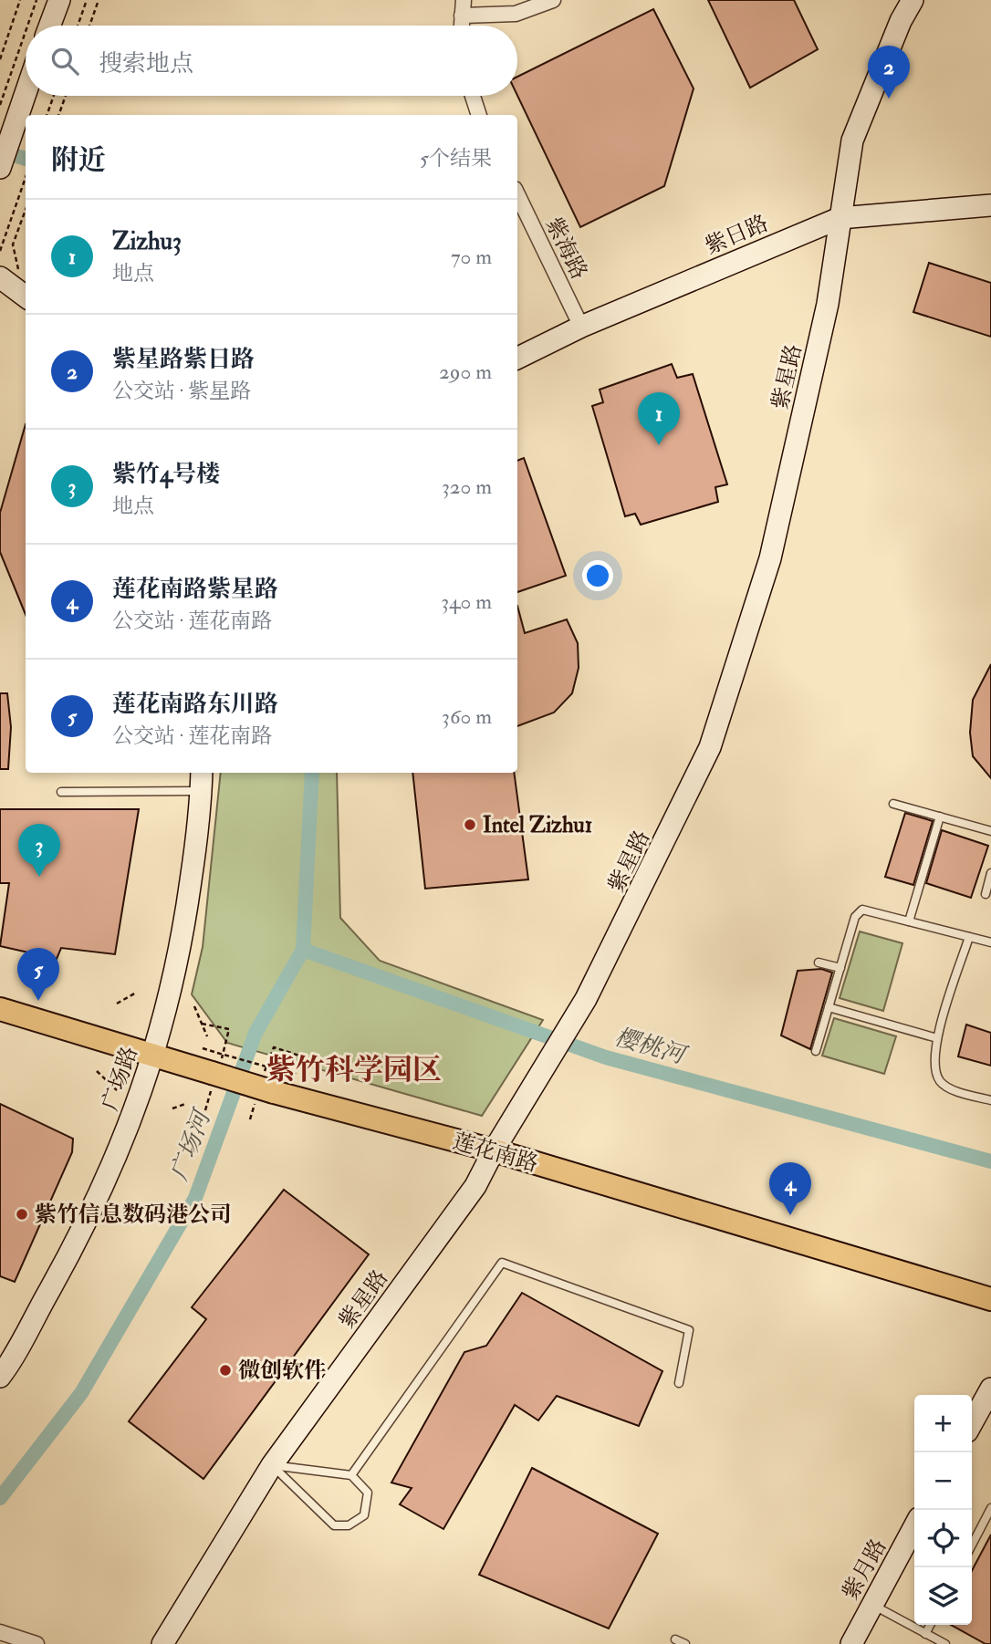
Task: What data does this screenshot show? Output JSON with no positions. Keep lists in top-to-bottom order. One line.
{"streets":{"main road":["莲花南路"],"street":["紫日路","紫海路","紫星路","广场路","紫月路"]},"crossings":[["紫日路","紫海路"],["紫日路","紫星路"],["紫星路","莲花南路"],["广场路","莲花南路"]],"districts":["紫竹科学园区"],"water":["樱桃河","广场河"],"places":["Intel Zizhu1","紫竹信息数码港公司","微创软件"],"page":{"search":"搜索地点","pins":["2","1","3","5","4"],"heading":["附近","5个结果"],"list":[{"mark":"1","name":"Zizhu3","note":"地点","value":"70 m"},{"mark":"2","name":"紫星路紫日路","note":"公交站 · 紫星路","value":"290 m"},{"mark":"3","name":"紫竹4号楼","note":"地点","value":"320 m"},{"mark":"4","name":"莲花南路紫星路","note":"公交站 · 莲花南路","value":"340 m"},{"mark":"5","name":"莲花南路东川路","note":"公交站 · 莲花南路","value":"360 m"}],"map_buttons":["+","−"]}}
